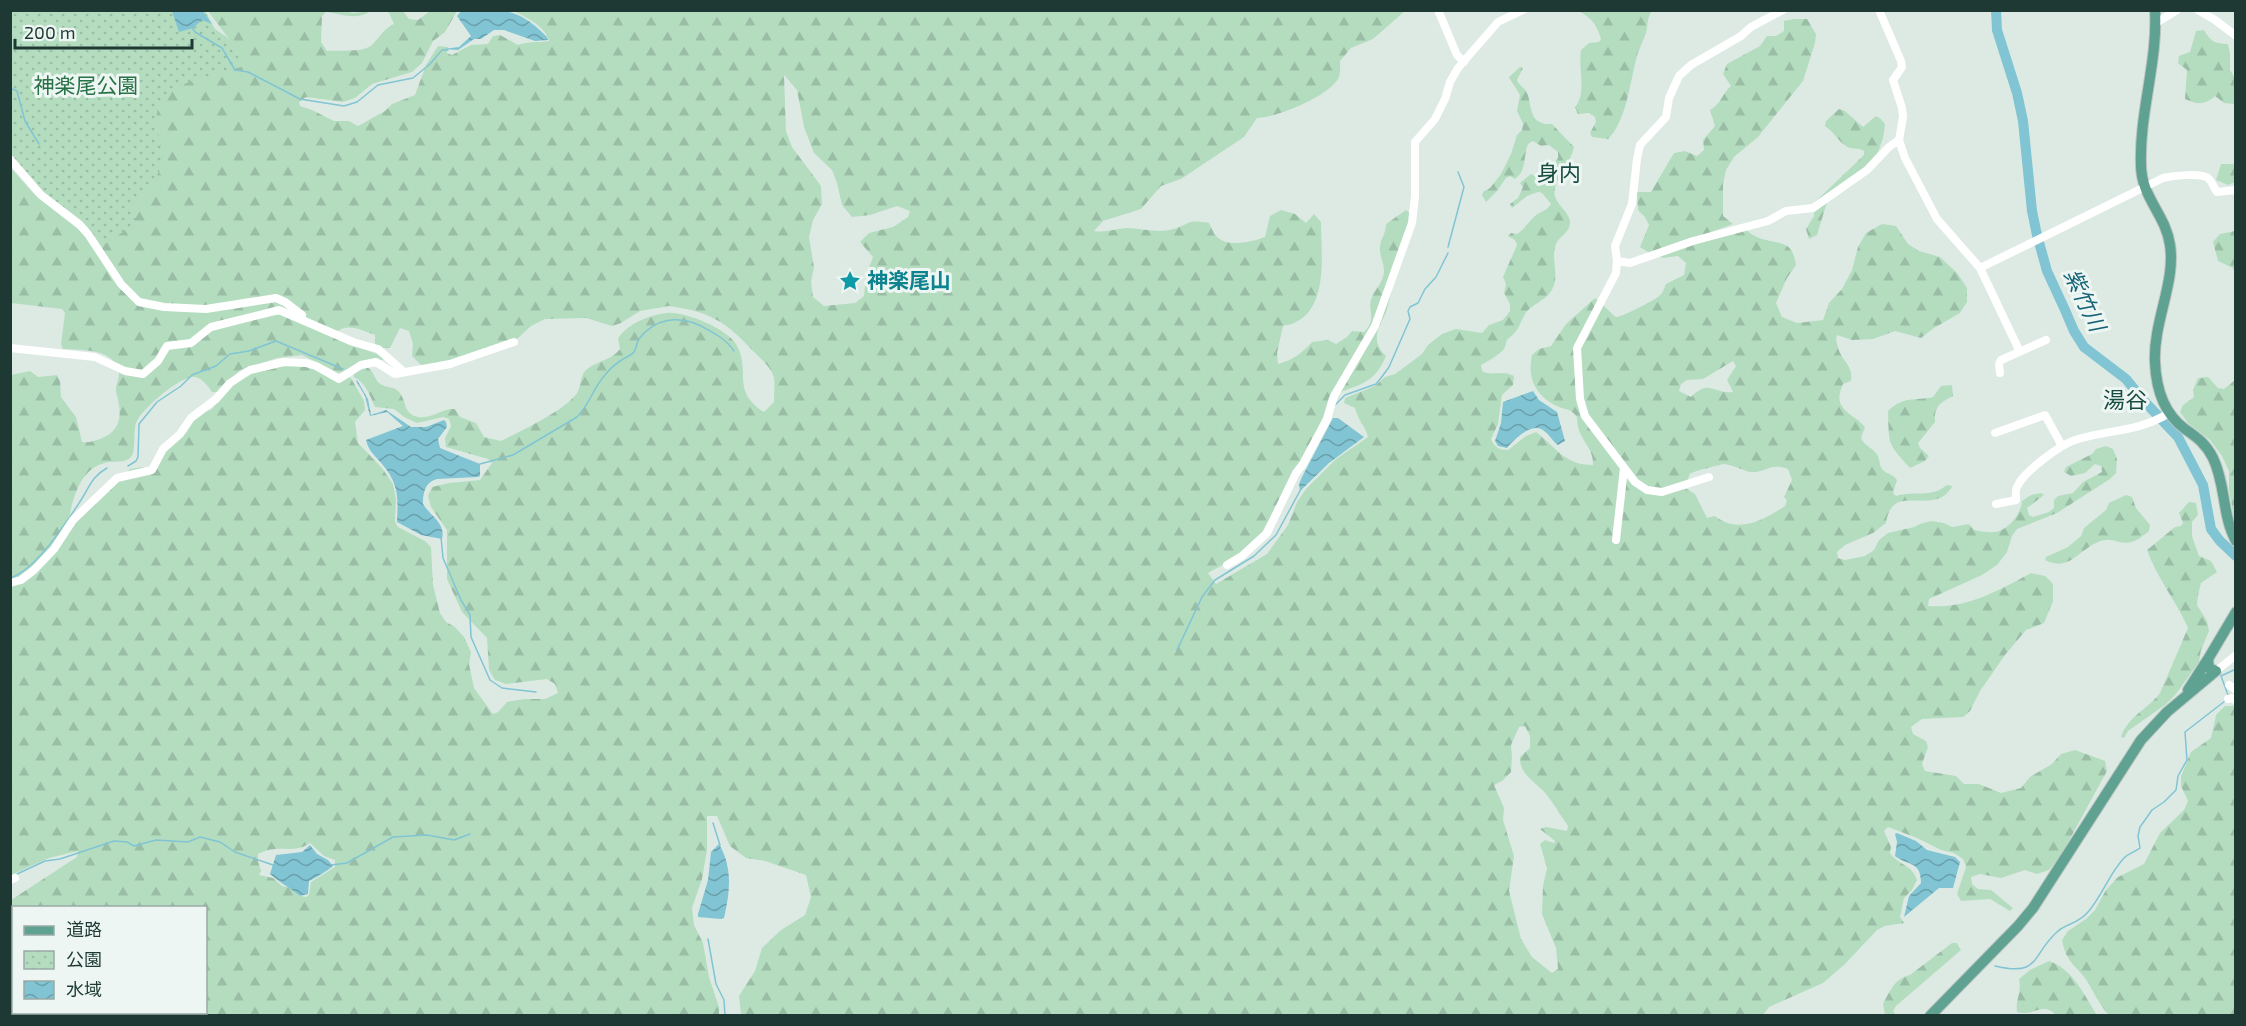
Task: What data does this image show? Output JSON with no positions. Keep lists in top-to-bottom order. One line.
{"districts":["身内","湯谷"],"water":["紫竹川"],"parks":["神楽尾公園"],"places":{"place":["神楽尾山"]},"legend":["道路","公園","水域"],"scale_bar":"200 m"}
